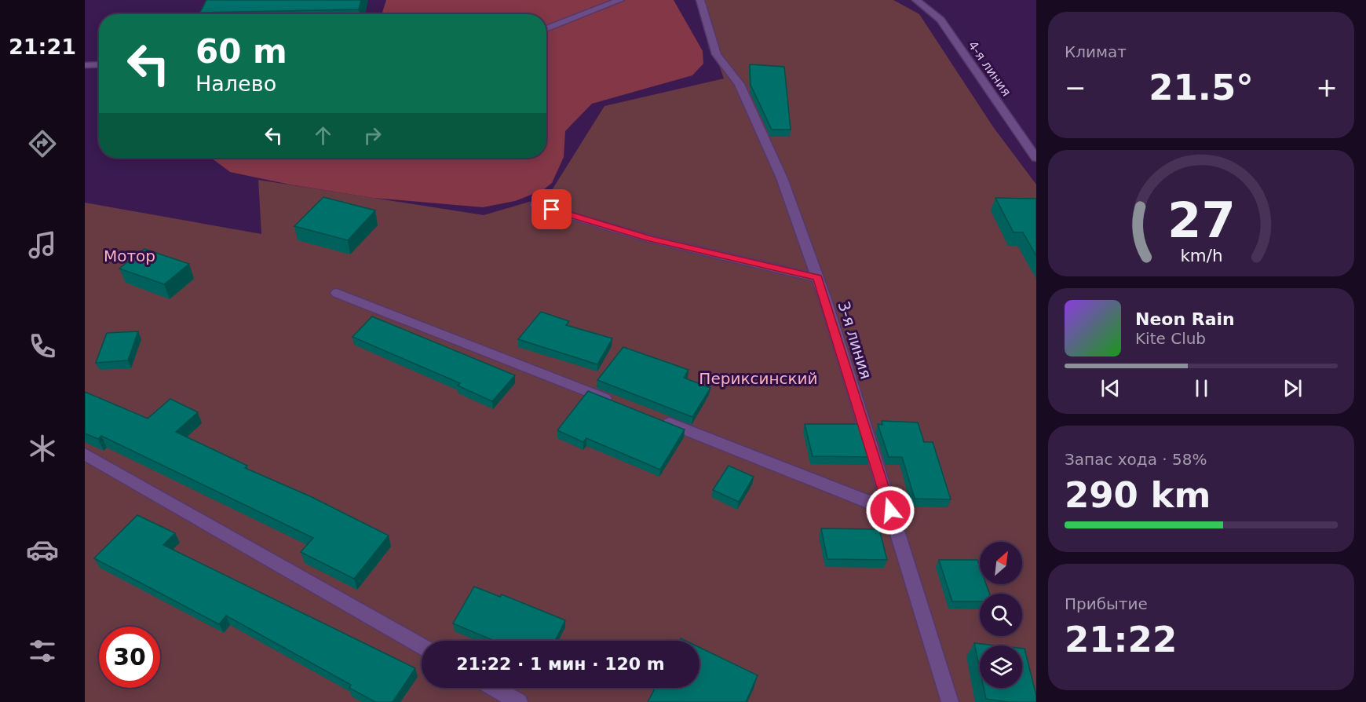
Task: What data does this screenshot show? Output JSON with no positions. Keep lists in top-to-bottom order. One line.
{"streets":{"street":["4-я линия","3-я линия"]},"parks":["Мотор","Периксинский"],"north":"top right","page":{"tabs":"21:21","tile":["Климат",["Запас хода · 58%","290 km"],["Прибытие","21:22"]],"turn":["60 m","Налево"],"heat":["−","21.5°","+"],"song":["Neon Rain","Kite Club"],"limit":"30","trip":"21:22 · 1 мин · 120 m","gauge":["27","km/h"]}}
